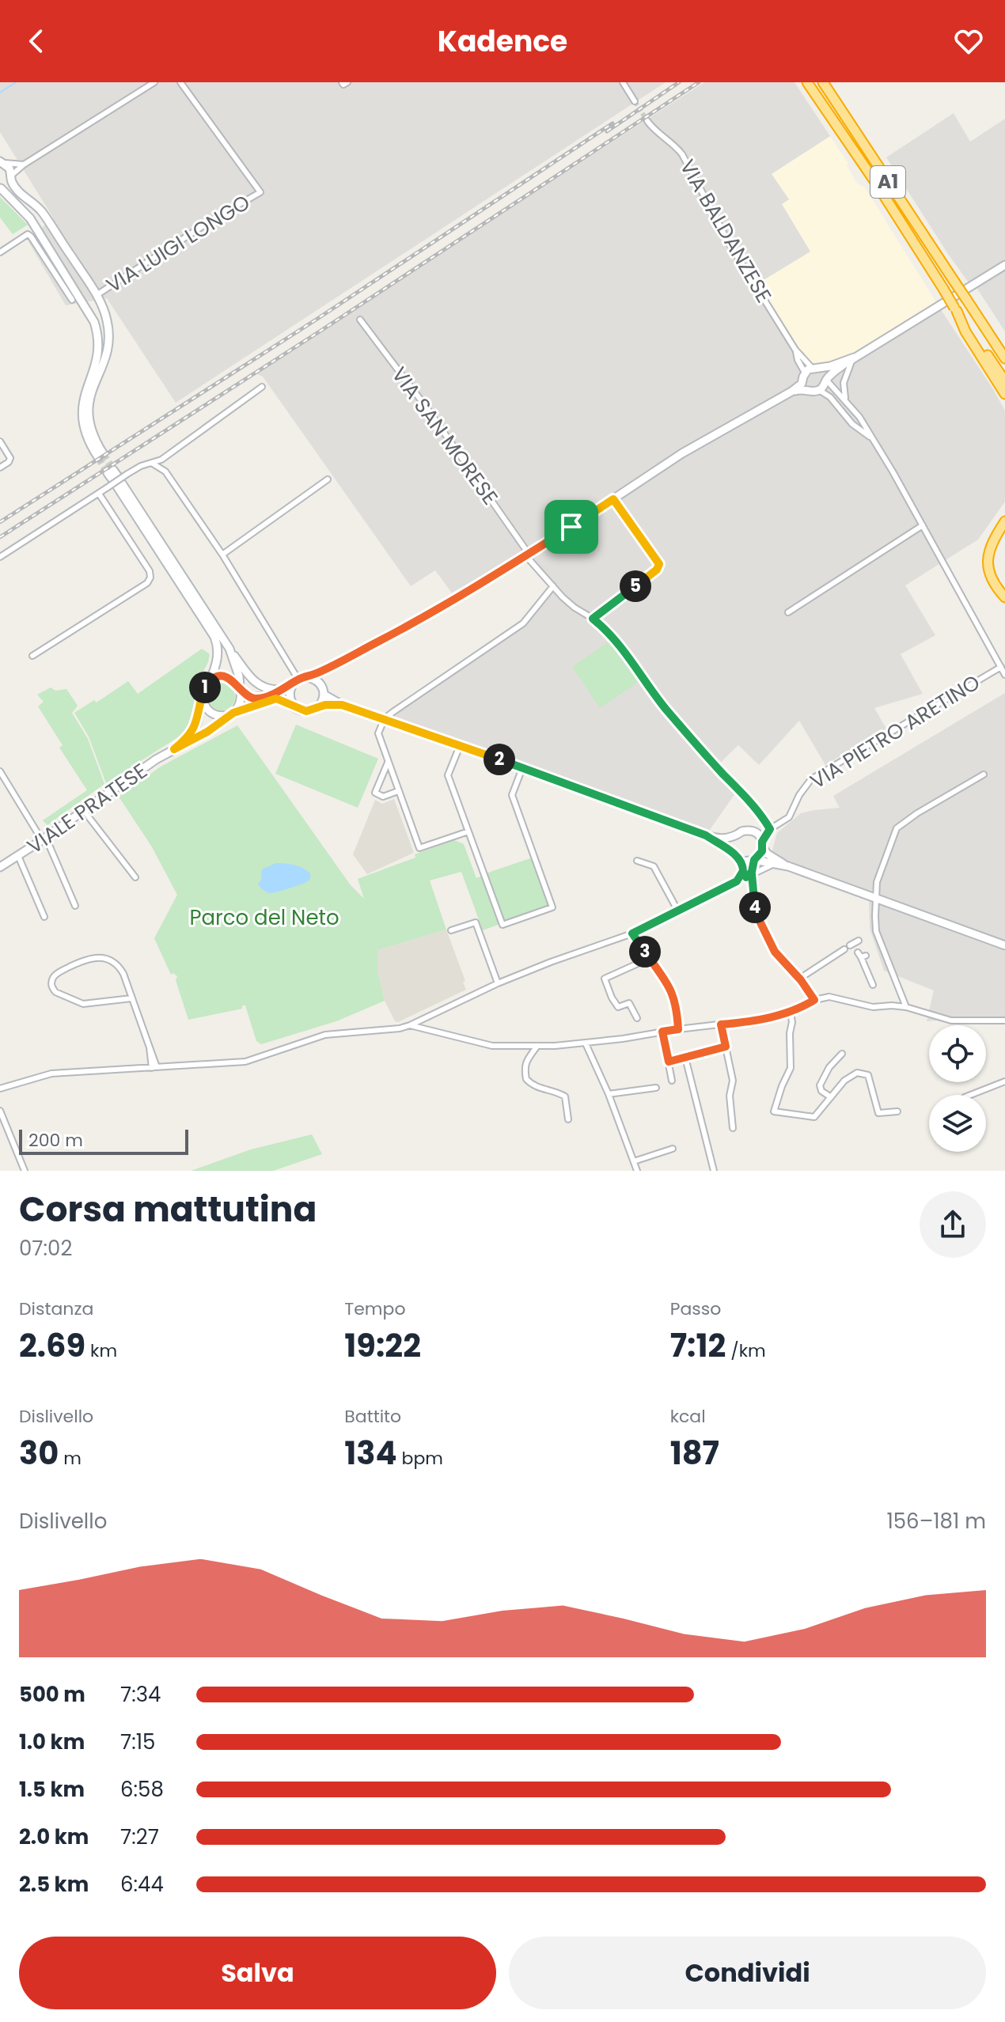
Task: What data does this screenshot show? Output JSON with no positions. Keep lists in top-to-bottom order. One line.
{"streets":{"highway":["A1"],"main road":["VIALE PRATESE"],"street":["VIA BALDANZESE","VIA LUIGI LONGO","VIA SAN MORESE","VIA PIETRO ARETINO"]},"crossings":[["VIA SAN MORESE","VIA PIETRO ARETINO"]],"parks":["Parco del Neto"],"scale_bar":"200 m","page":{"header":"Kadence","pins":["5","1","2","4","3"],"scale":"200 m","heading":["Corsa mattutina","07:02"],"stats":[["Distanza","2.69 km"],["Tempo","19:22"],["Passo","7:12 /km"],["Dislivello","30 m"],["Battito","134 bpm"],["kcal","187"]],"chart":["Dislivello","156–181 m"],"list":[{"name":"500 m","note":"7:34"},{"name":"1.0 km","note":"7:15"},{"name":"1.5 km","note":"6:58"},{"name":"2.0 km","note":"7:27"},{"name":"2.5 km","note":"6:44"}],"buttons":["Salva","Condividi"]}}
